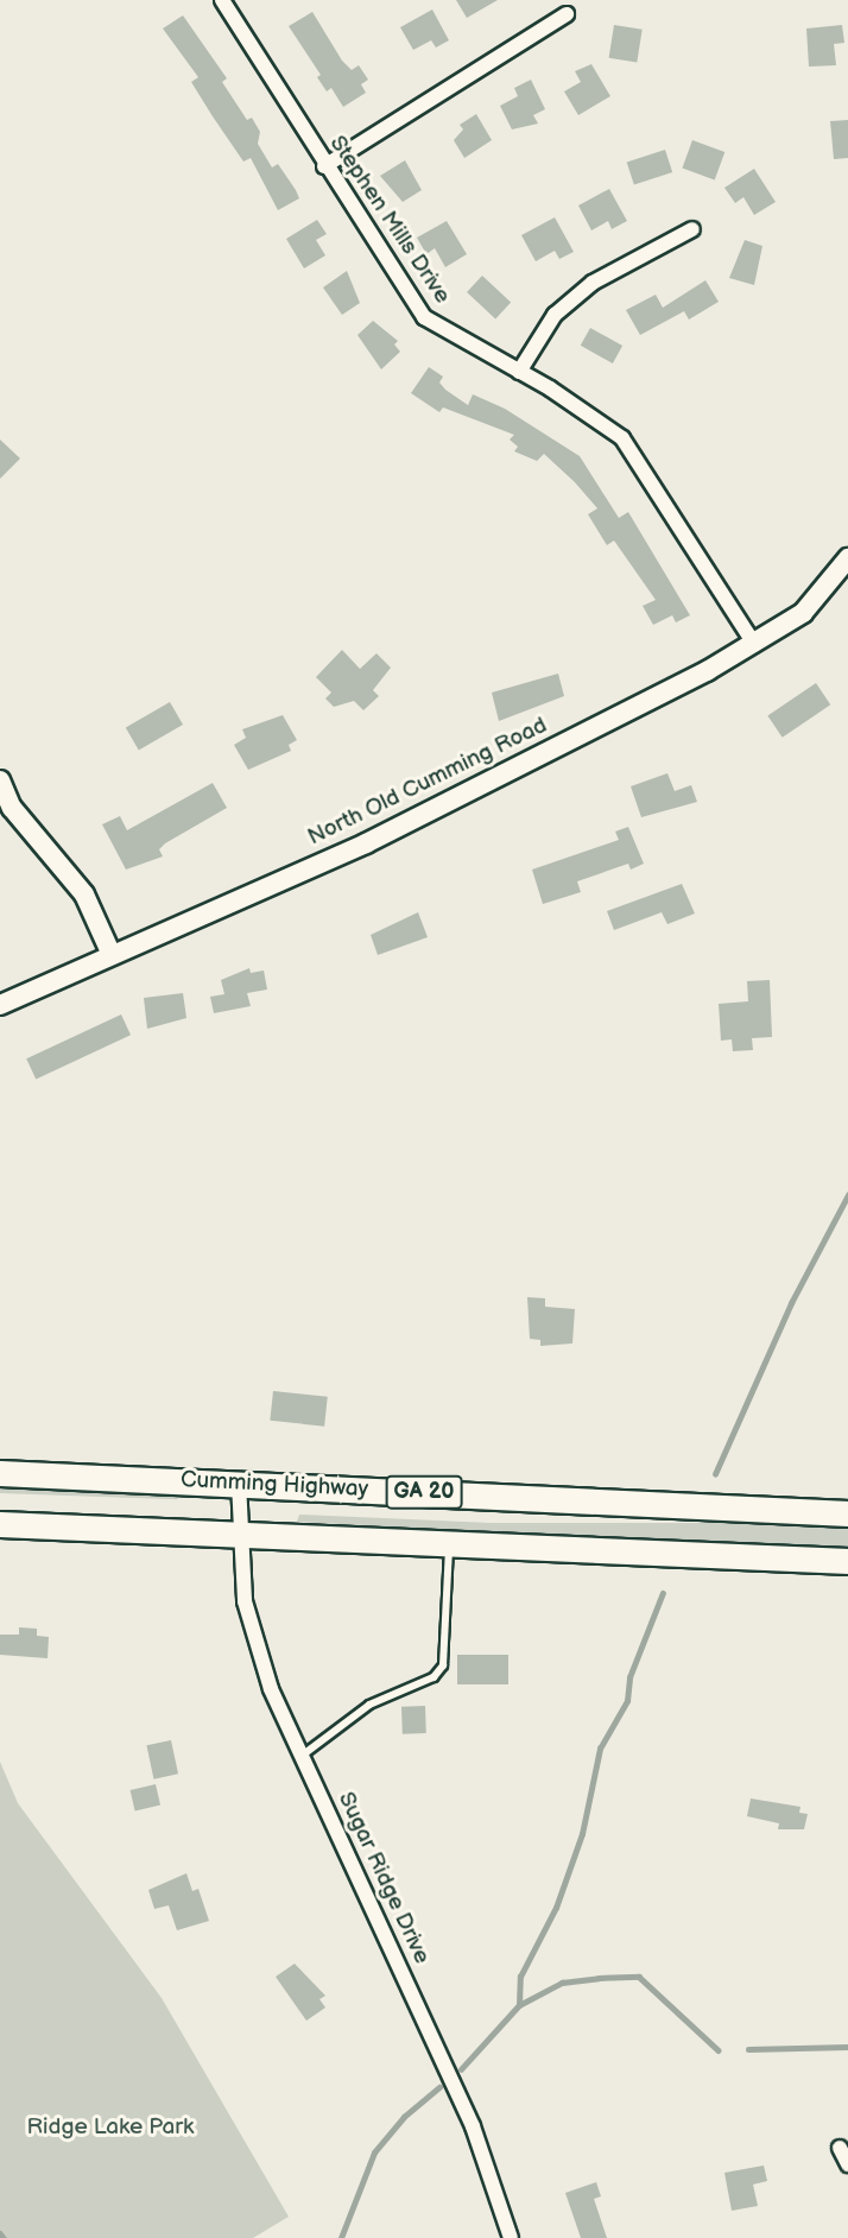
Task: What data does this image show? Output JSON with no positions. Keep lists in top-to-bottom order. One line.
{"streets":{"highway":["Cumming Highway","GA 20"],"street":["Stephen Mills Drive","North Old Cumming Road","Sugar Ridge Drive"]},"crossings":[["Stephen Mills Drive","North Old Cumming Road"],["Cumming Highway","Sugar Ridge Drive"],["GA 20","Sugar Ridge Drive"]],"parks":["Ridge Lake Park"]}
